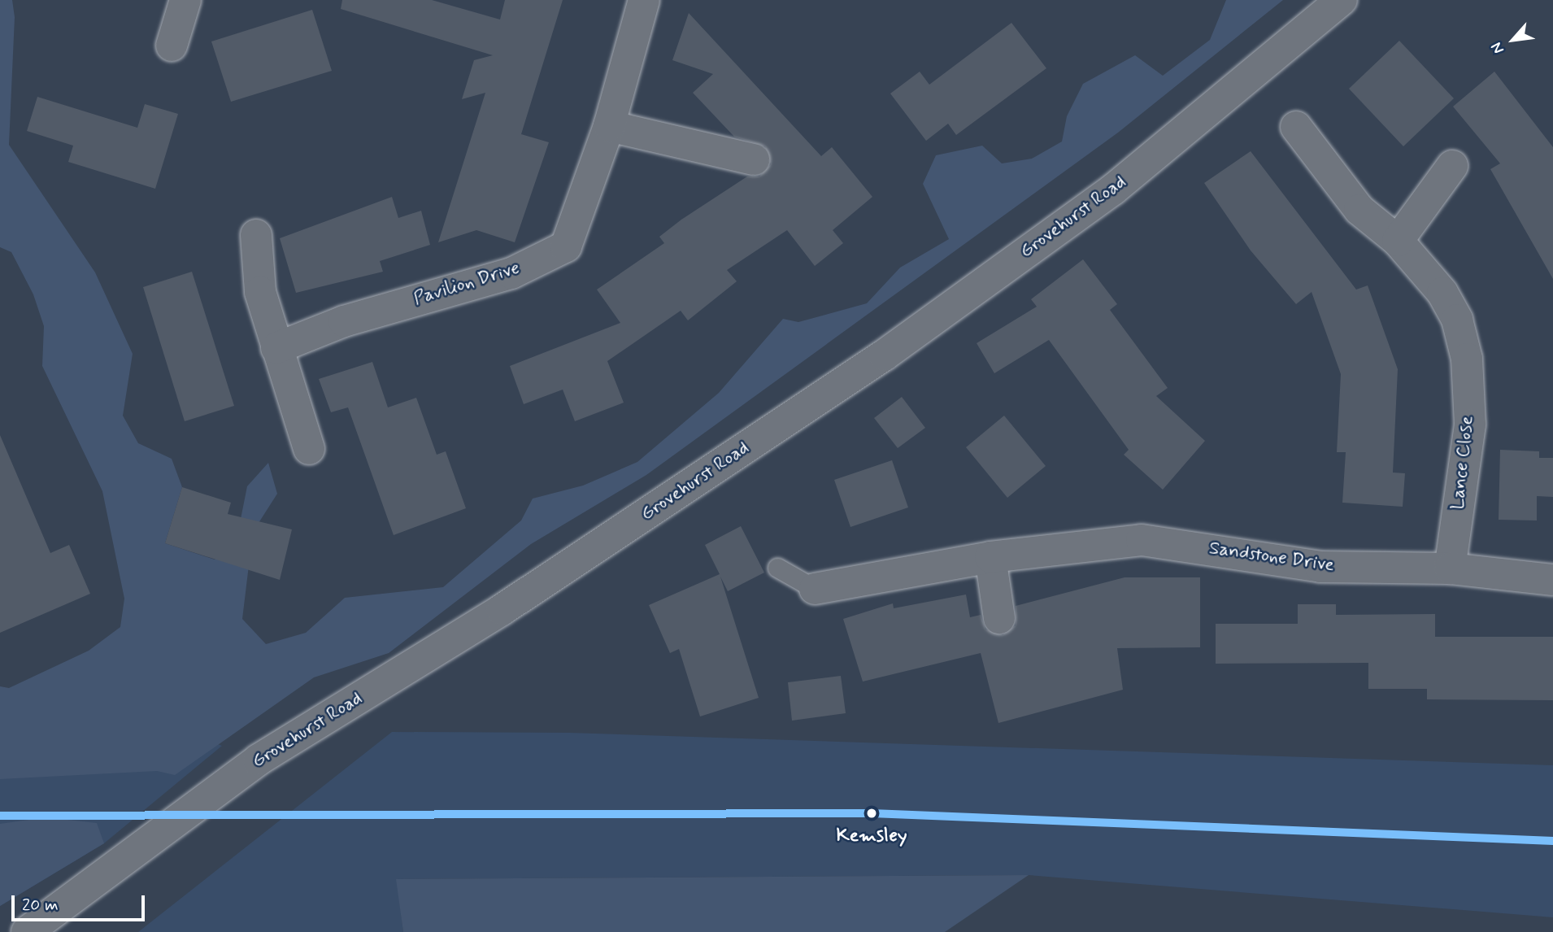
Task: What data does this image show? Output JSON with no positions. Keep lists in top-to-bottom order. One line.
{"streets":{"street":["Grovehurst Road","Pavilion Drive","Lance Close","Sandstone Drive"]},"crossings":[["Lance Close","Sandstone Drive"]],"places":["Kemsley"],"scale_bar":"20 m","north":"bottom left"}
